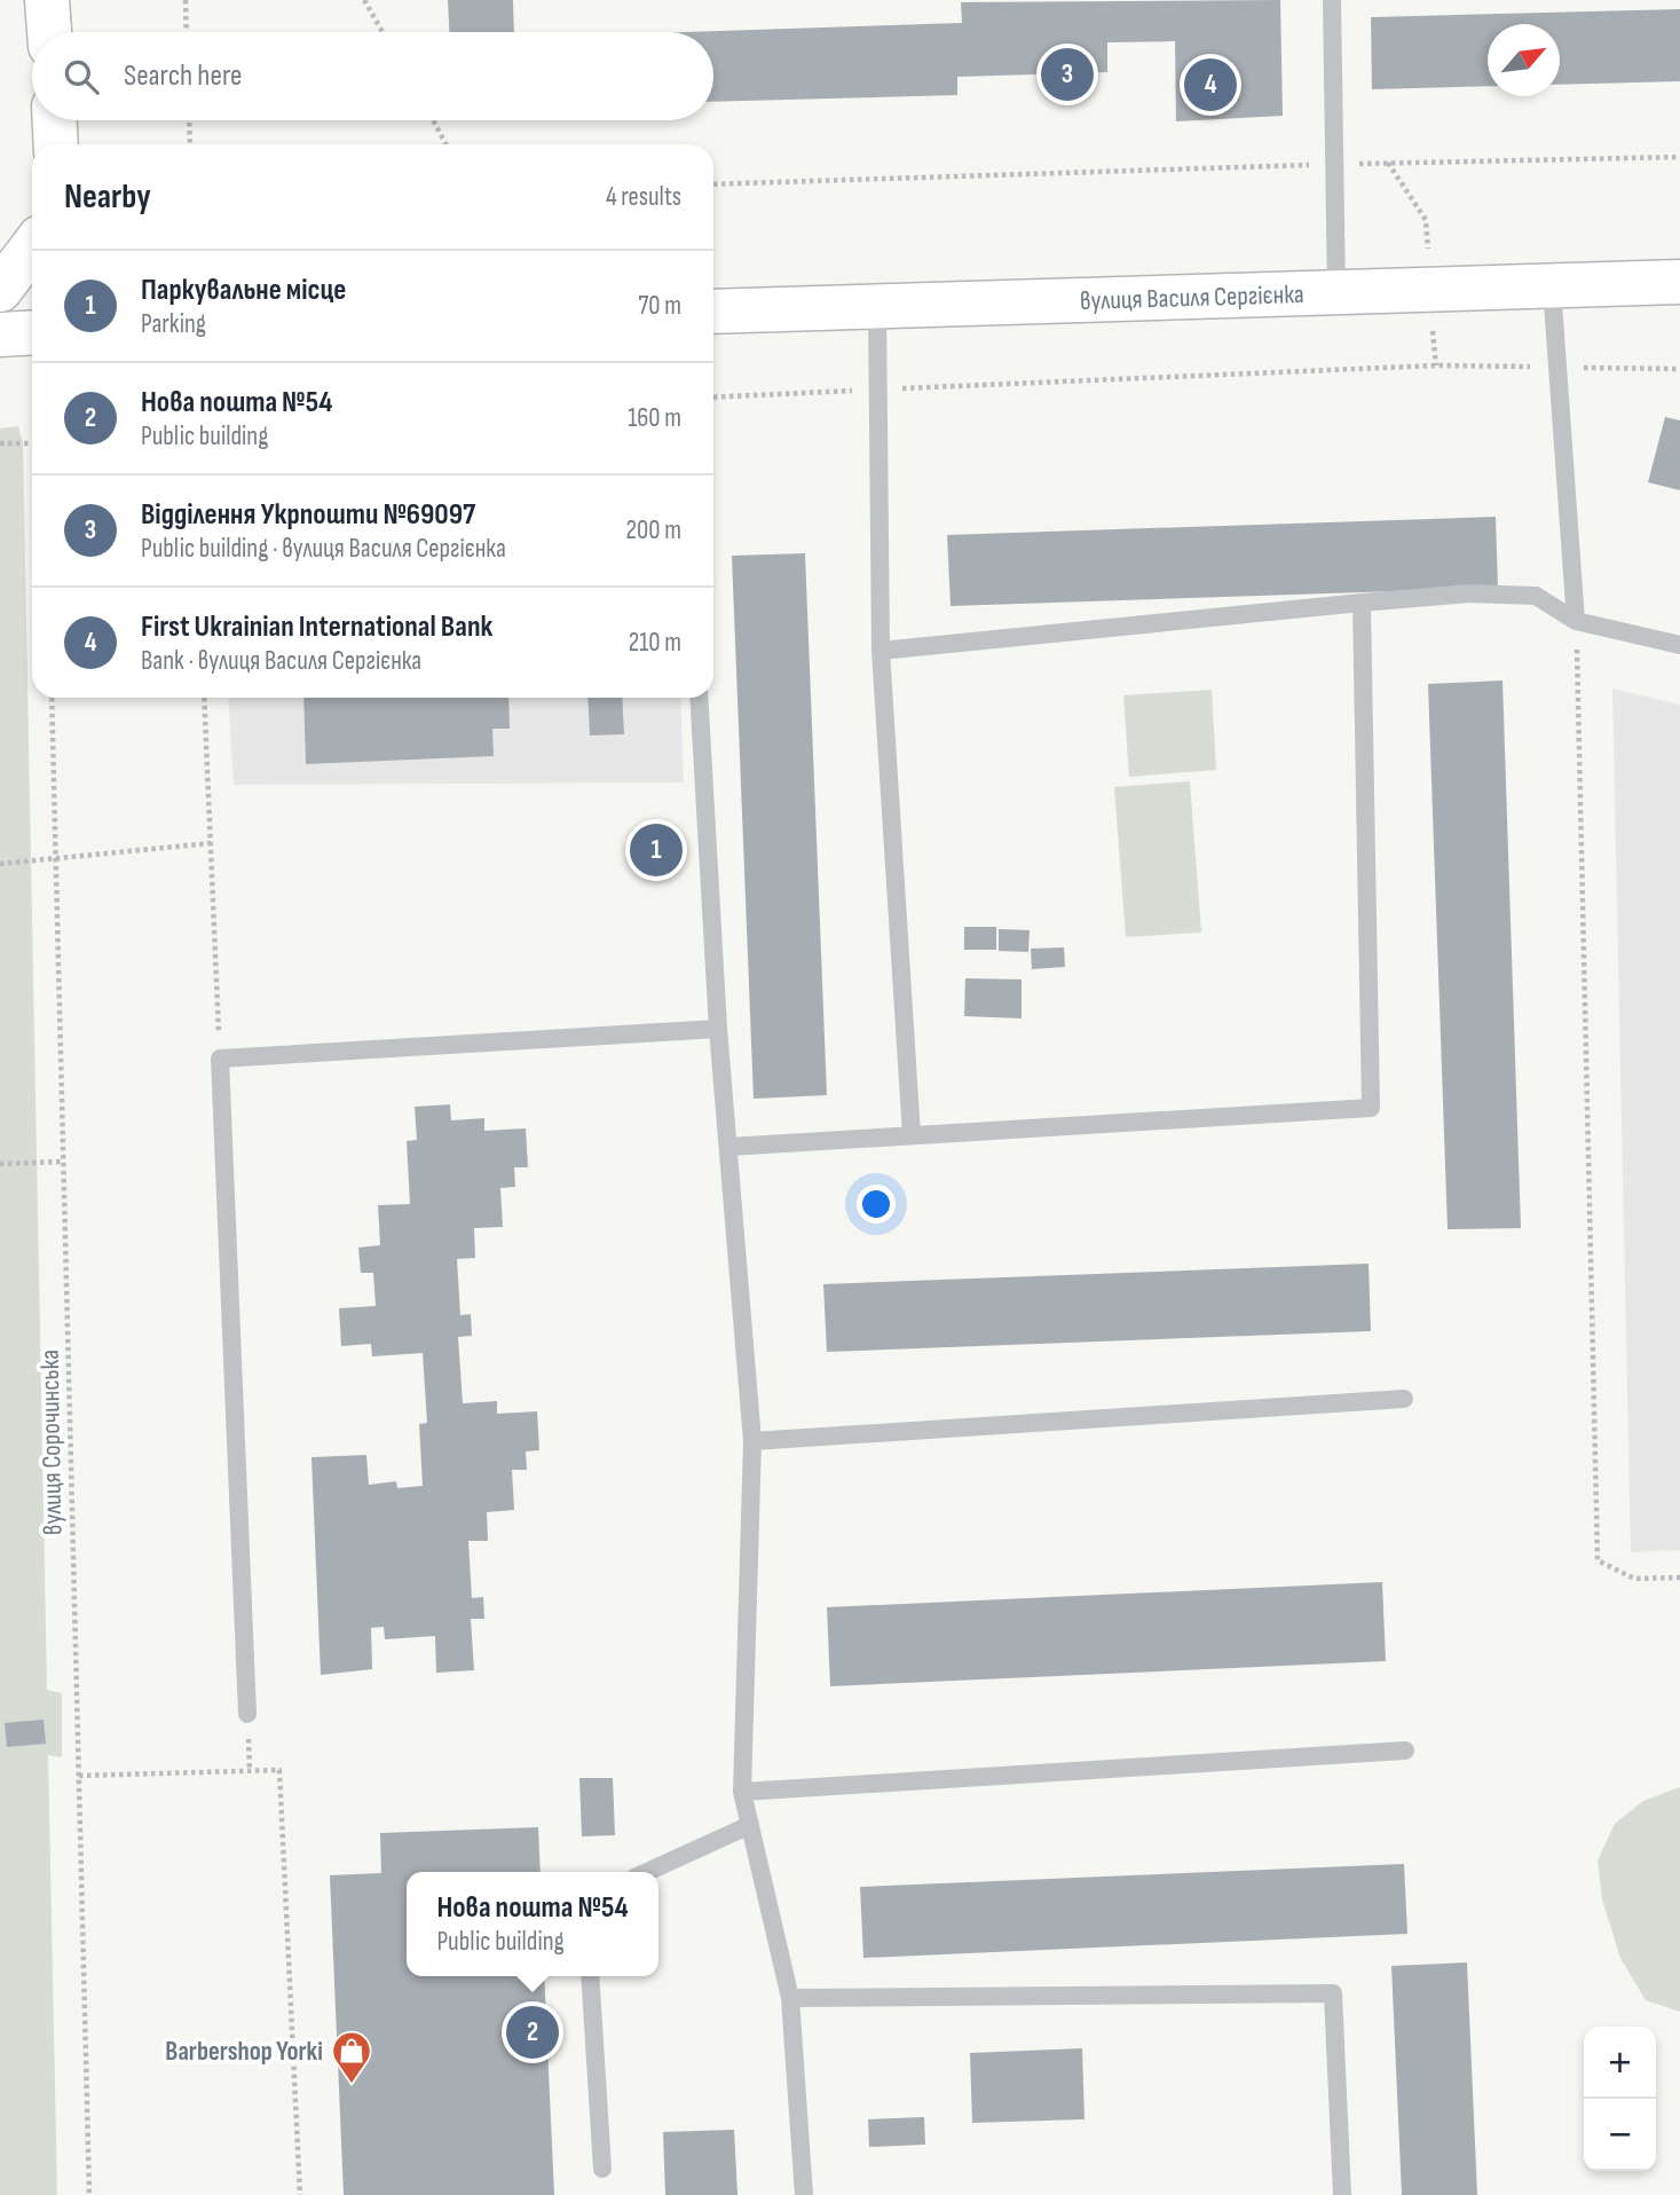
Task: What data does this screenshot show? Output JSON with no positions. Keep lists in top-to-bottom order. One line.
{"streets":{"main road":["вулиця Василя Сергієнка"],"path":["вулиця Сорочинська"]},"places":{"shop":["Barbershop Yorki"]},"north":"top right","page":{"search":"Search here","pins":["3","4","1","2"],"heading":["Nearby","4 results"],"list":[{"mark":"1","name":"Паркувальне місце","note":"Parking","value":"70 m"},{"mark":"2","name":"Нова пошта №54","note":"Public building","value":"160 m"},{"mark":"3","name":"Відділення Укрпошти №69097","note":"Public building · вулиця Василя Сергієнка","value":"200 m"},{"mark":"4","name":"First Ukrainian International Bank","note":"Bank · вулиця Василя Сергієнка","value":"210 m"}],"popup":["Нова пошта №54","Public building"],"map_buttons":["+","−"]}}
